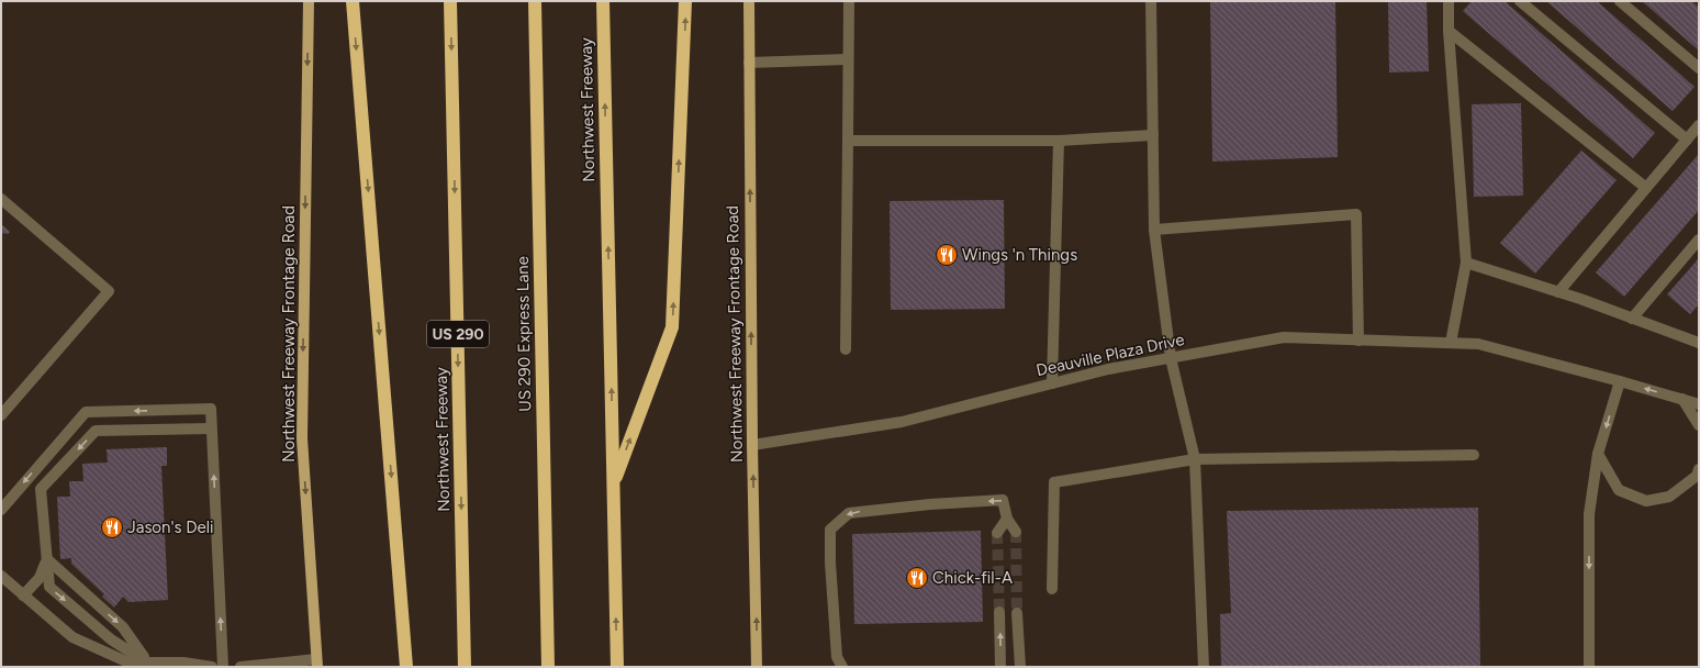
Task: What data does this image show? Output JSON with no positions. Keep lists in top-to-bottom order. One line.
{"streets":{"highway":["Northwest Freeway","US 290","US 290 Express Lane"],"main road":["Northwest Freeway Frontage Road"],"street":["Deauville Plaza Drive"]},"crossings":[["Northwest Freeway Frontage Road","Deauville Plaza Drive"]],"places":{"restaurant":["Wings 'n Things","Jason's Deli","Chick-fil-A"]}}
